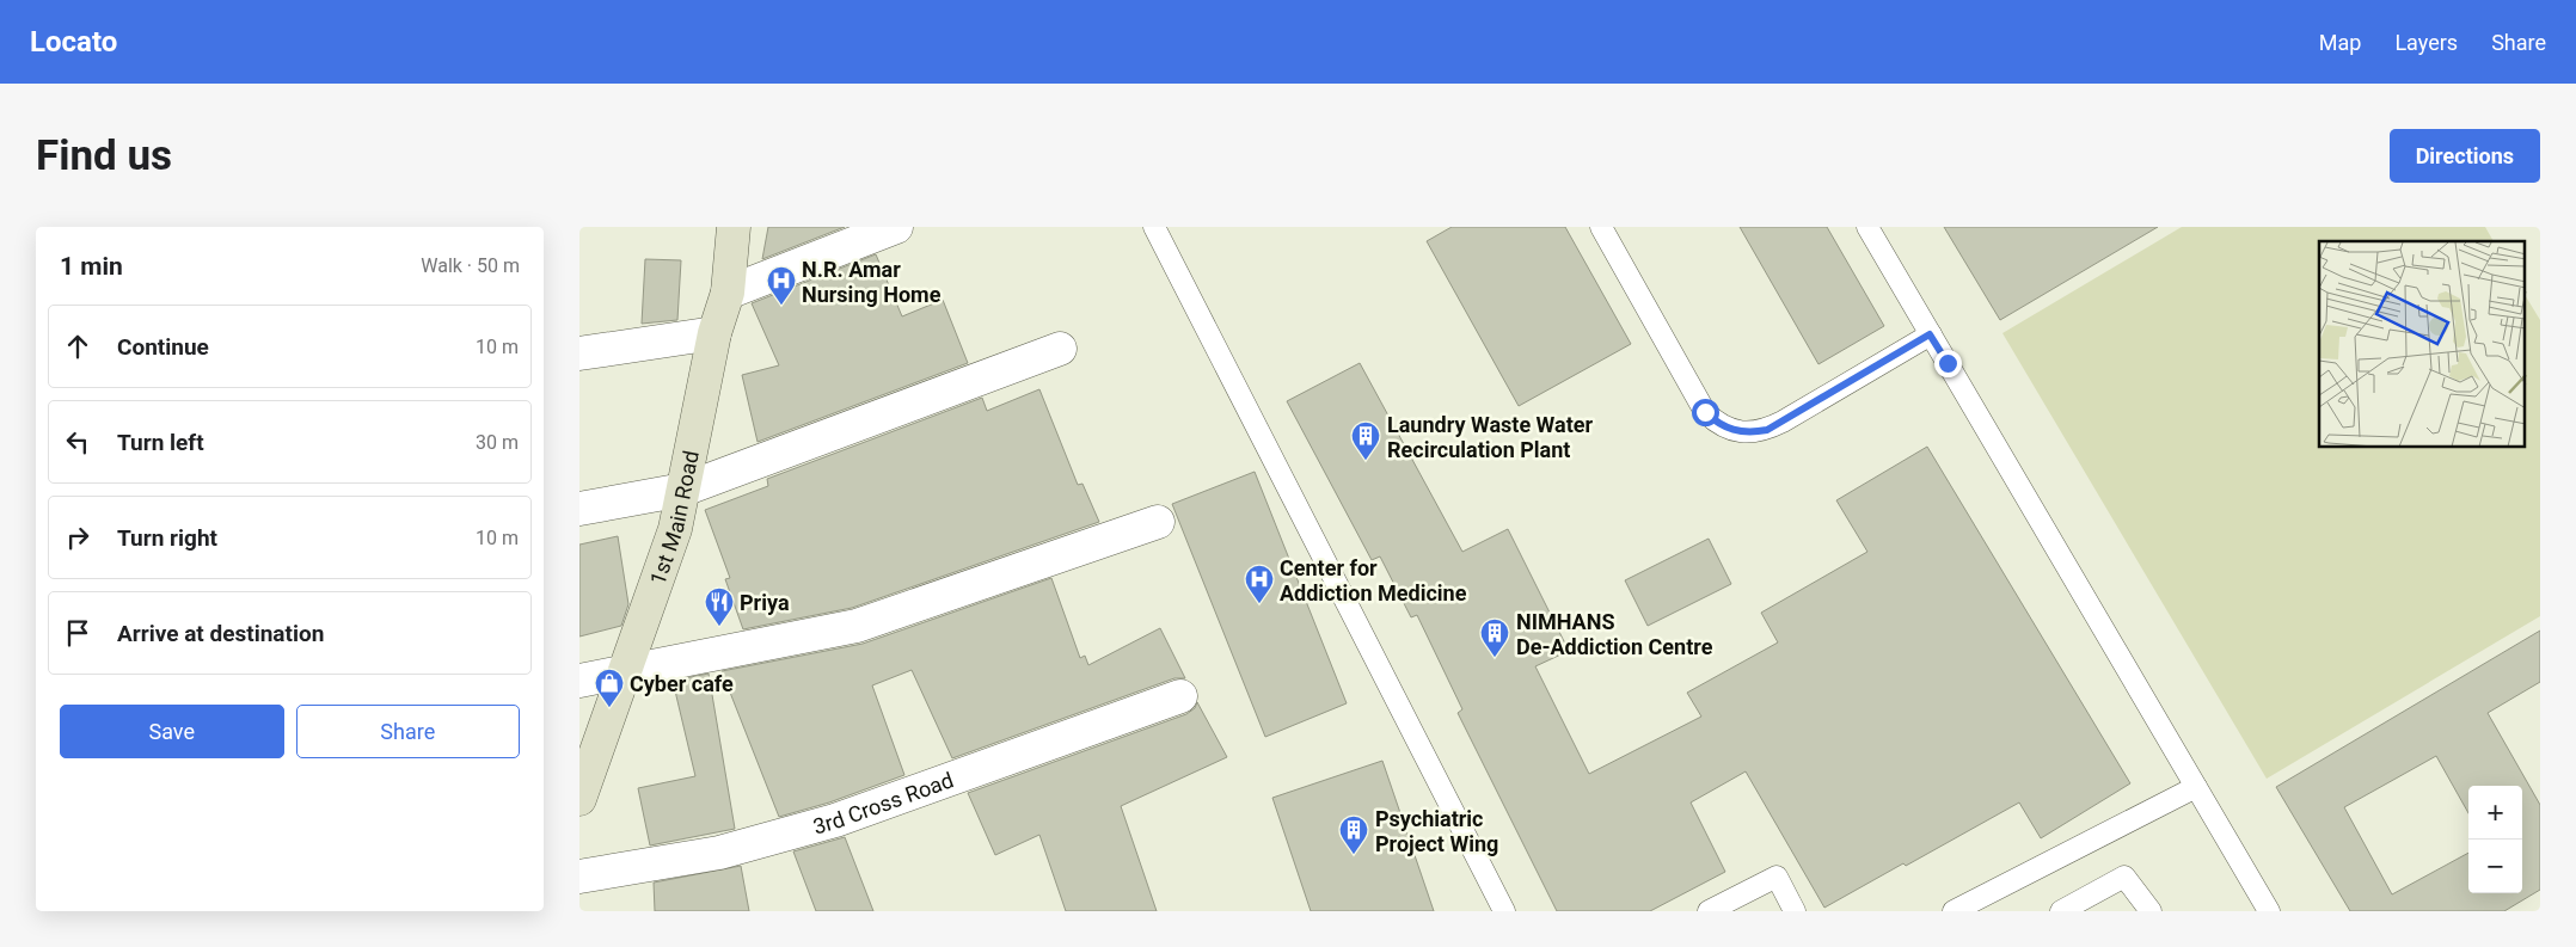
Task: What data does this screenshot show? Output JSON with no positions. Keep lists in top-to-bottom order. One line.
{"streets":{"street":["1st Main Road","3rd Cross Road"]},"places":{"hospital":["N.R. Amar Nursing Home","Center for Addiction Medicine"],"building":["Laundry Waste Water Recirculation Plant","NIMHANS De-Addiction Centre","Psychiatric Project Wing"],"restaurant":["Priya"],"shop":["Cyber cafe"]},"page":{"header":"Locato","nav":["Map","Layers","Share"],"buttons":["Directions",["Save","Share"]],"title":"Find us","heading":["1 min","Walk · 50 m"],"list":[["Continue","10 m"],["Turn left","30 m"],["Turn right","10 m"],"Arrive at destination"],"map_buttons":["+","−"]}}
